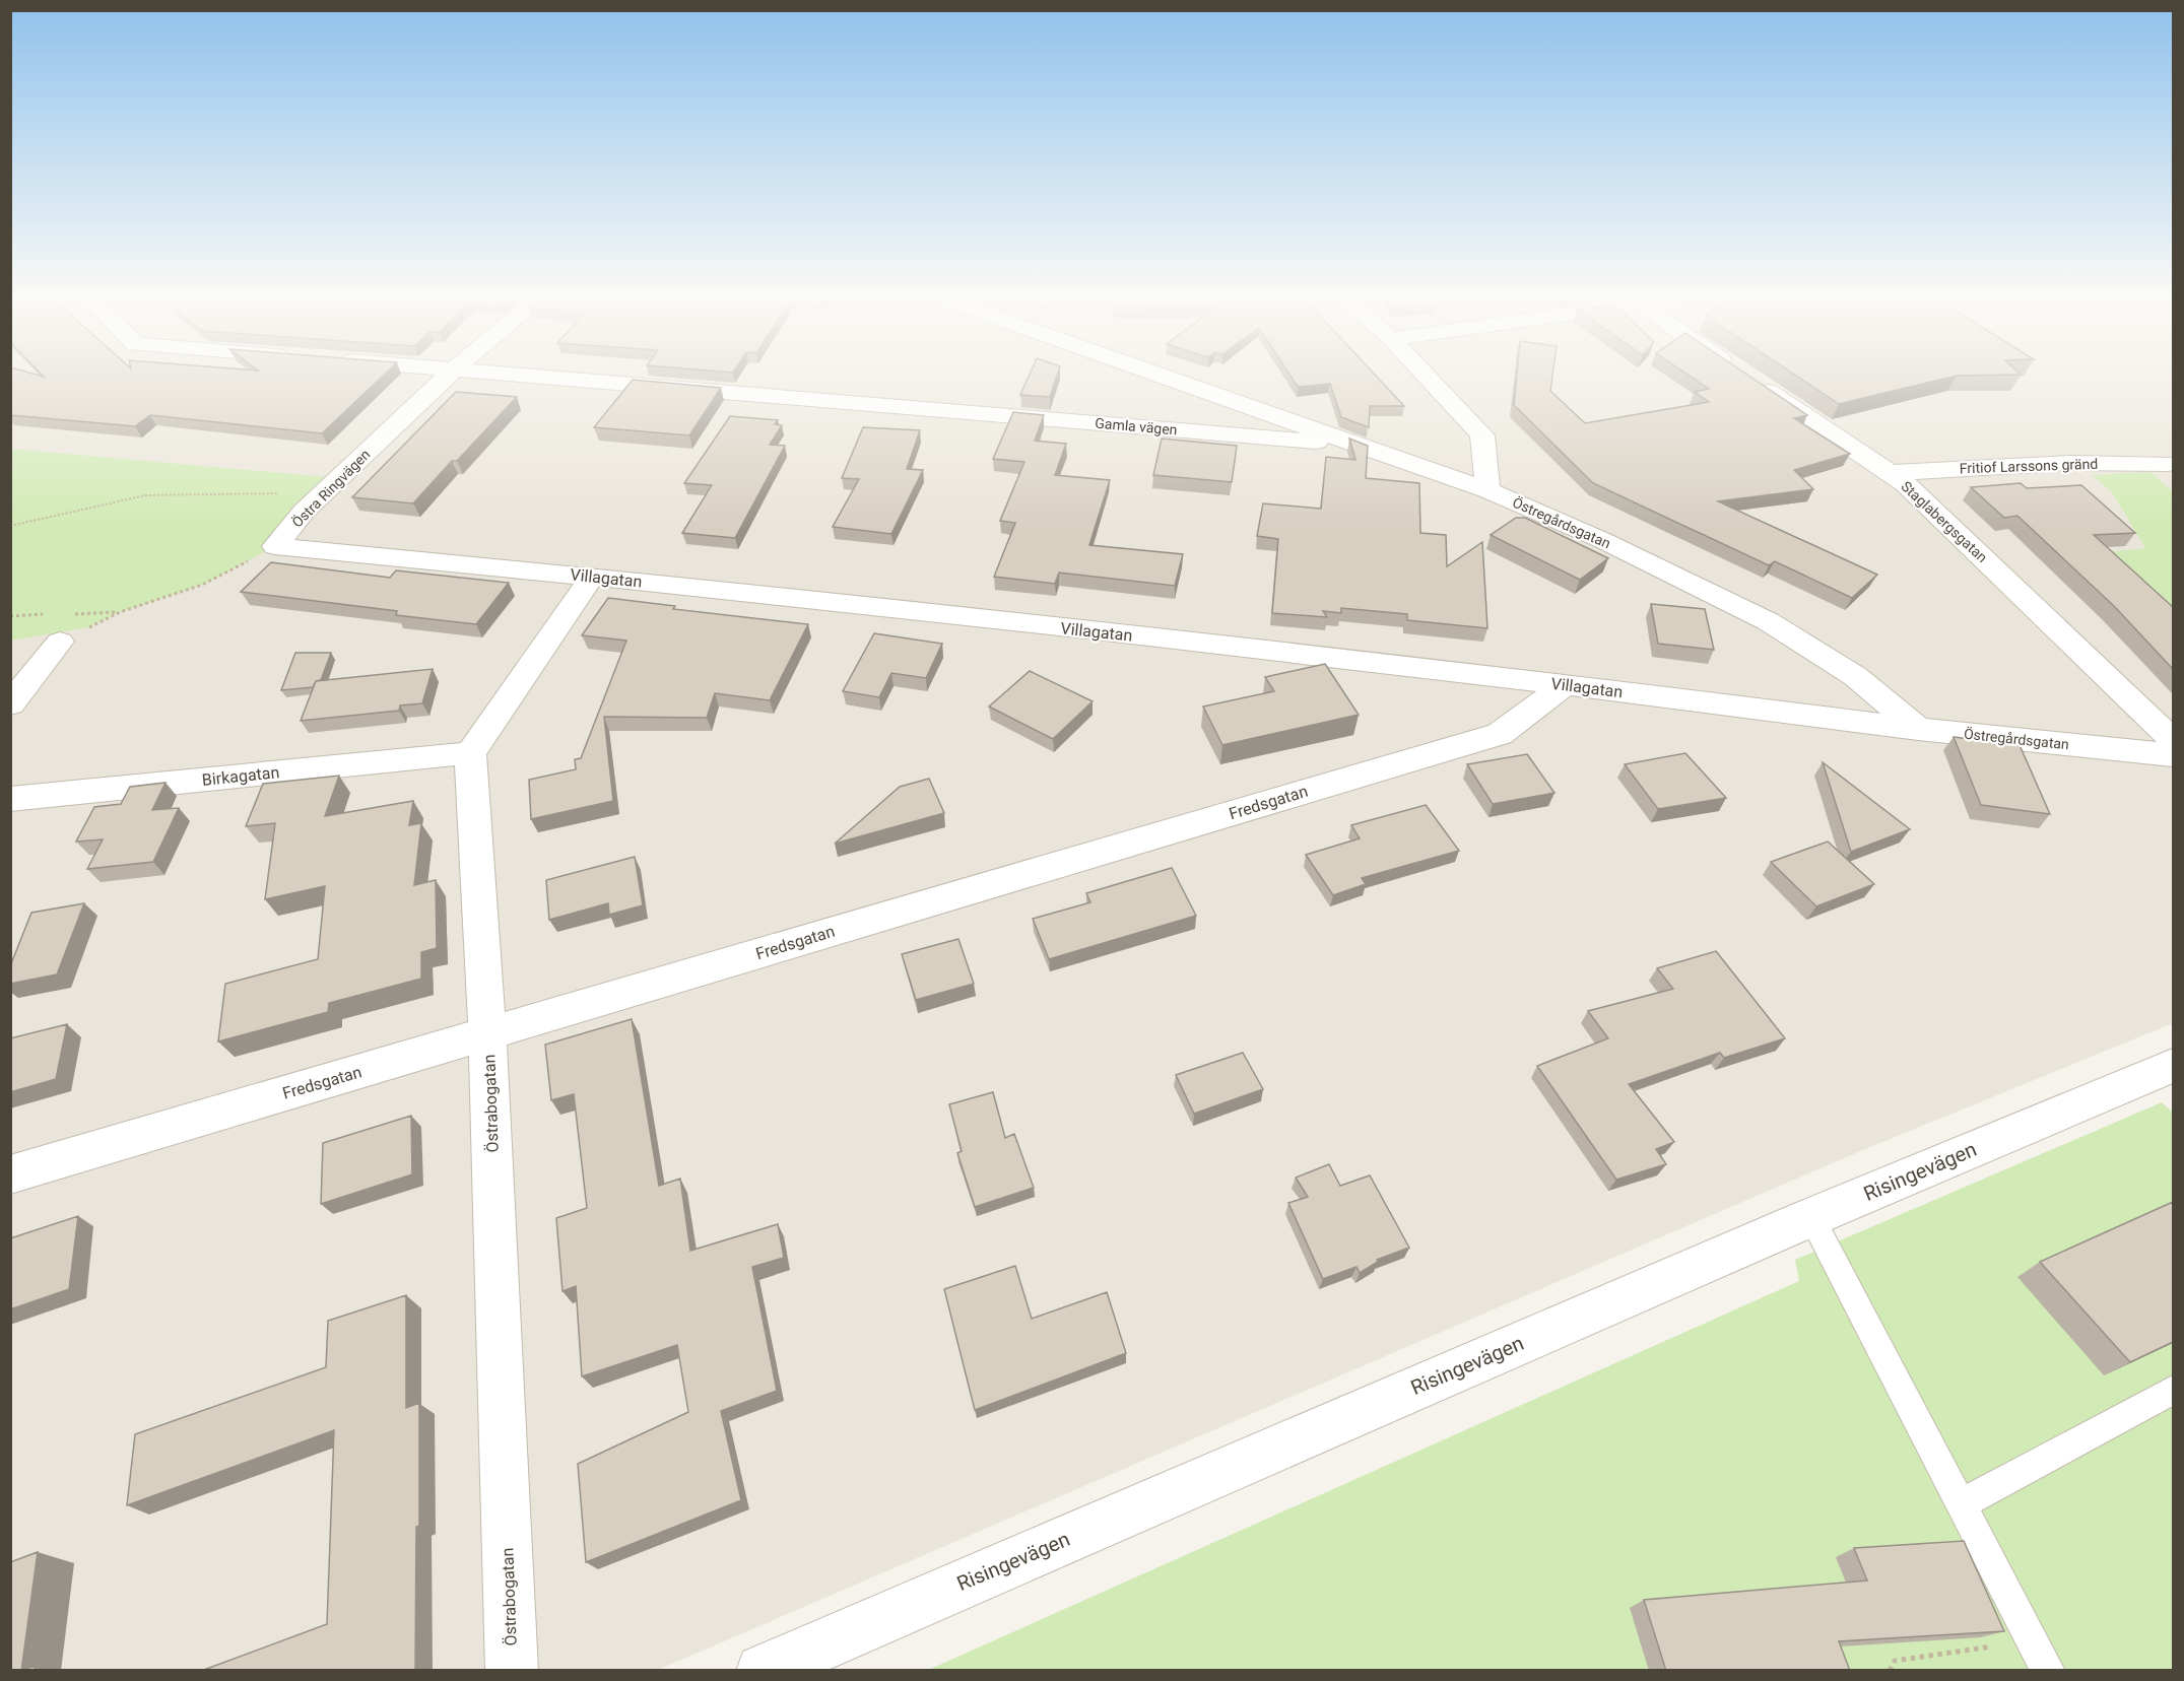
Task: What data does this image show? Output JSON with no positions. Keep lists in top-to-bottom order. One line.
{"streets":{"street":["Gamla vägen","Fritiof Larssons gränd","Östra Ringvägen","Staglabergsgatan","Östregårdsgatan","Villagatan","Birkagatan","Fredsgatan","Östrabogatan","Risingevägen"]},"crossings":[["Gamla vägen","Östregårdsgatan"],["Fritiof Larssons gränd","Staglabergsgatan"],["Östra Ringvägen","Villagatan"],["Östregårdsgatan","Villagatan"],["Villagatan","Fredsgatan"],["Birkagatan","Östrabogatan"],["Fredsgatan","Östrabogatan"]]}
